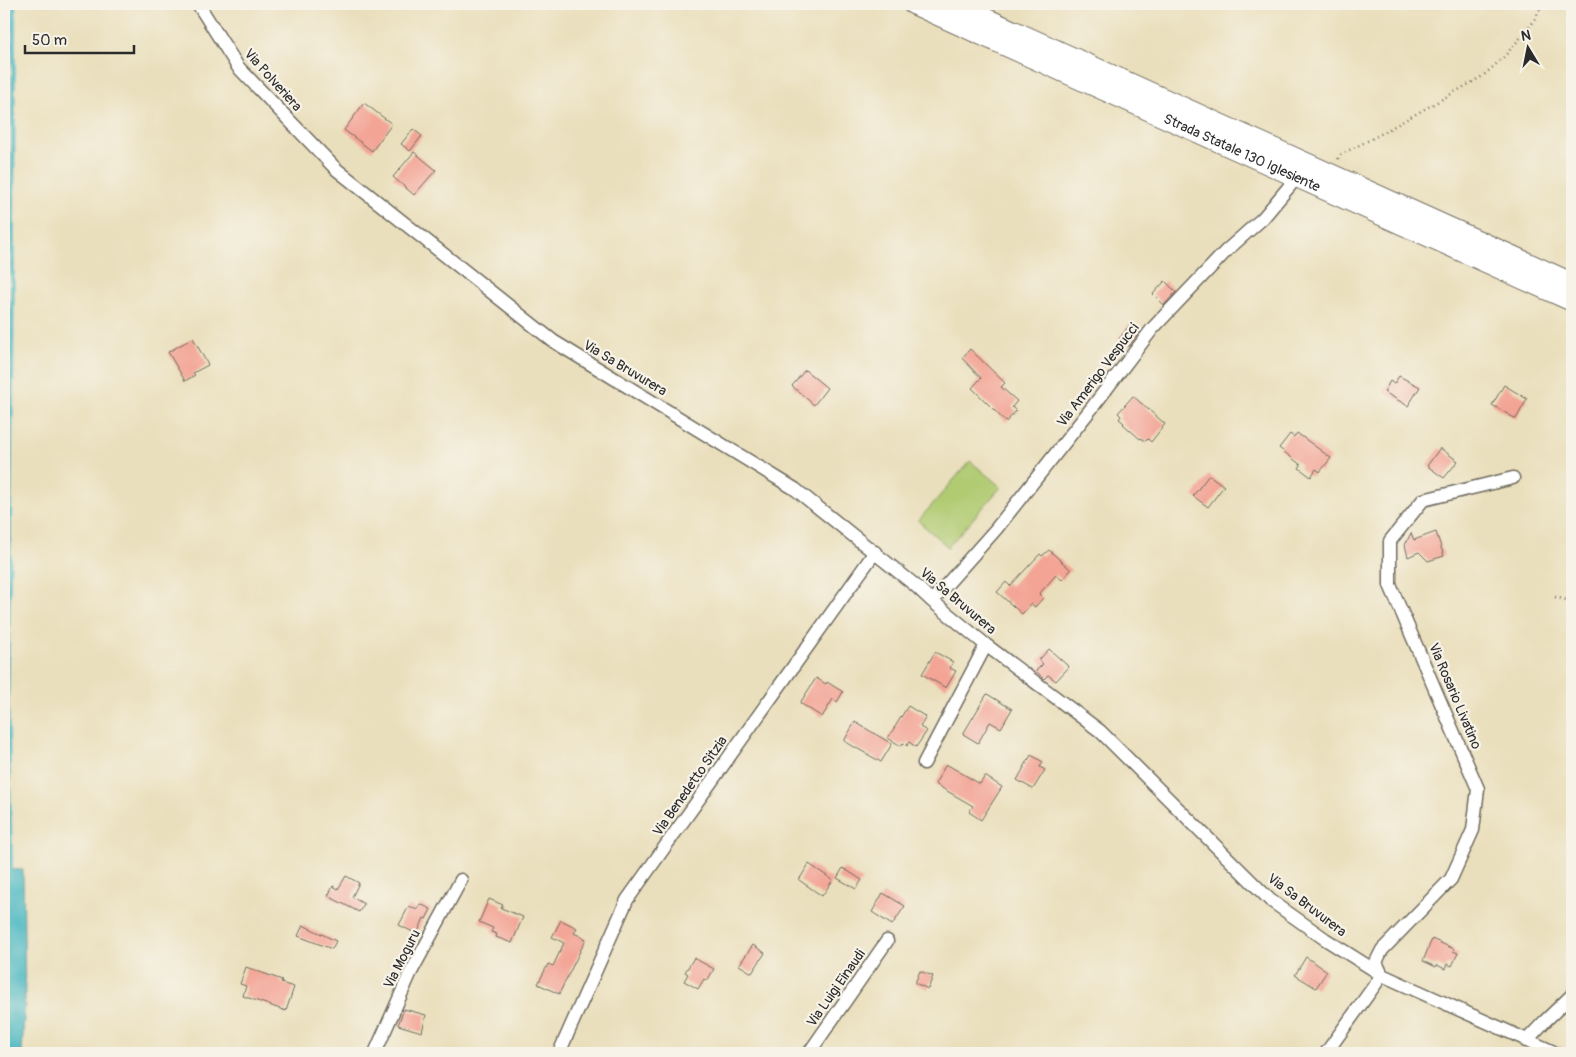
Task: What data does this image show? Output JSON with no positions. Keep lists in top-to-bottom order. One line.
{"streets":{"main road":["Strada Statale 130 Iglesiente"],"street":["Via Polveriera","Via Sa Bruvurera","Via Amerigo Vespucci","Via Rosario Livatino","Via Benedetto Sitzia","Via Moguru","Via Luigi Einaudi"]},"crossings":[["Via Polveriera","Via Sa Bruvurera"],["Strada Statale 130 Iglesiente","Via Amerigo Vespucci"],["Via Sa Bruvurera","Via Amerigo Vespucci"],["Via Sa Bruvurera","Via Rosario Livatino"],["Via Sa Bruvurera","Via Benedetto Sitzia"]],"scale_bar":"50 m","north":"top"}
